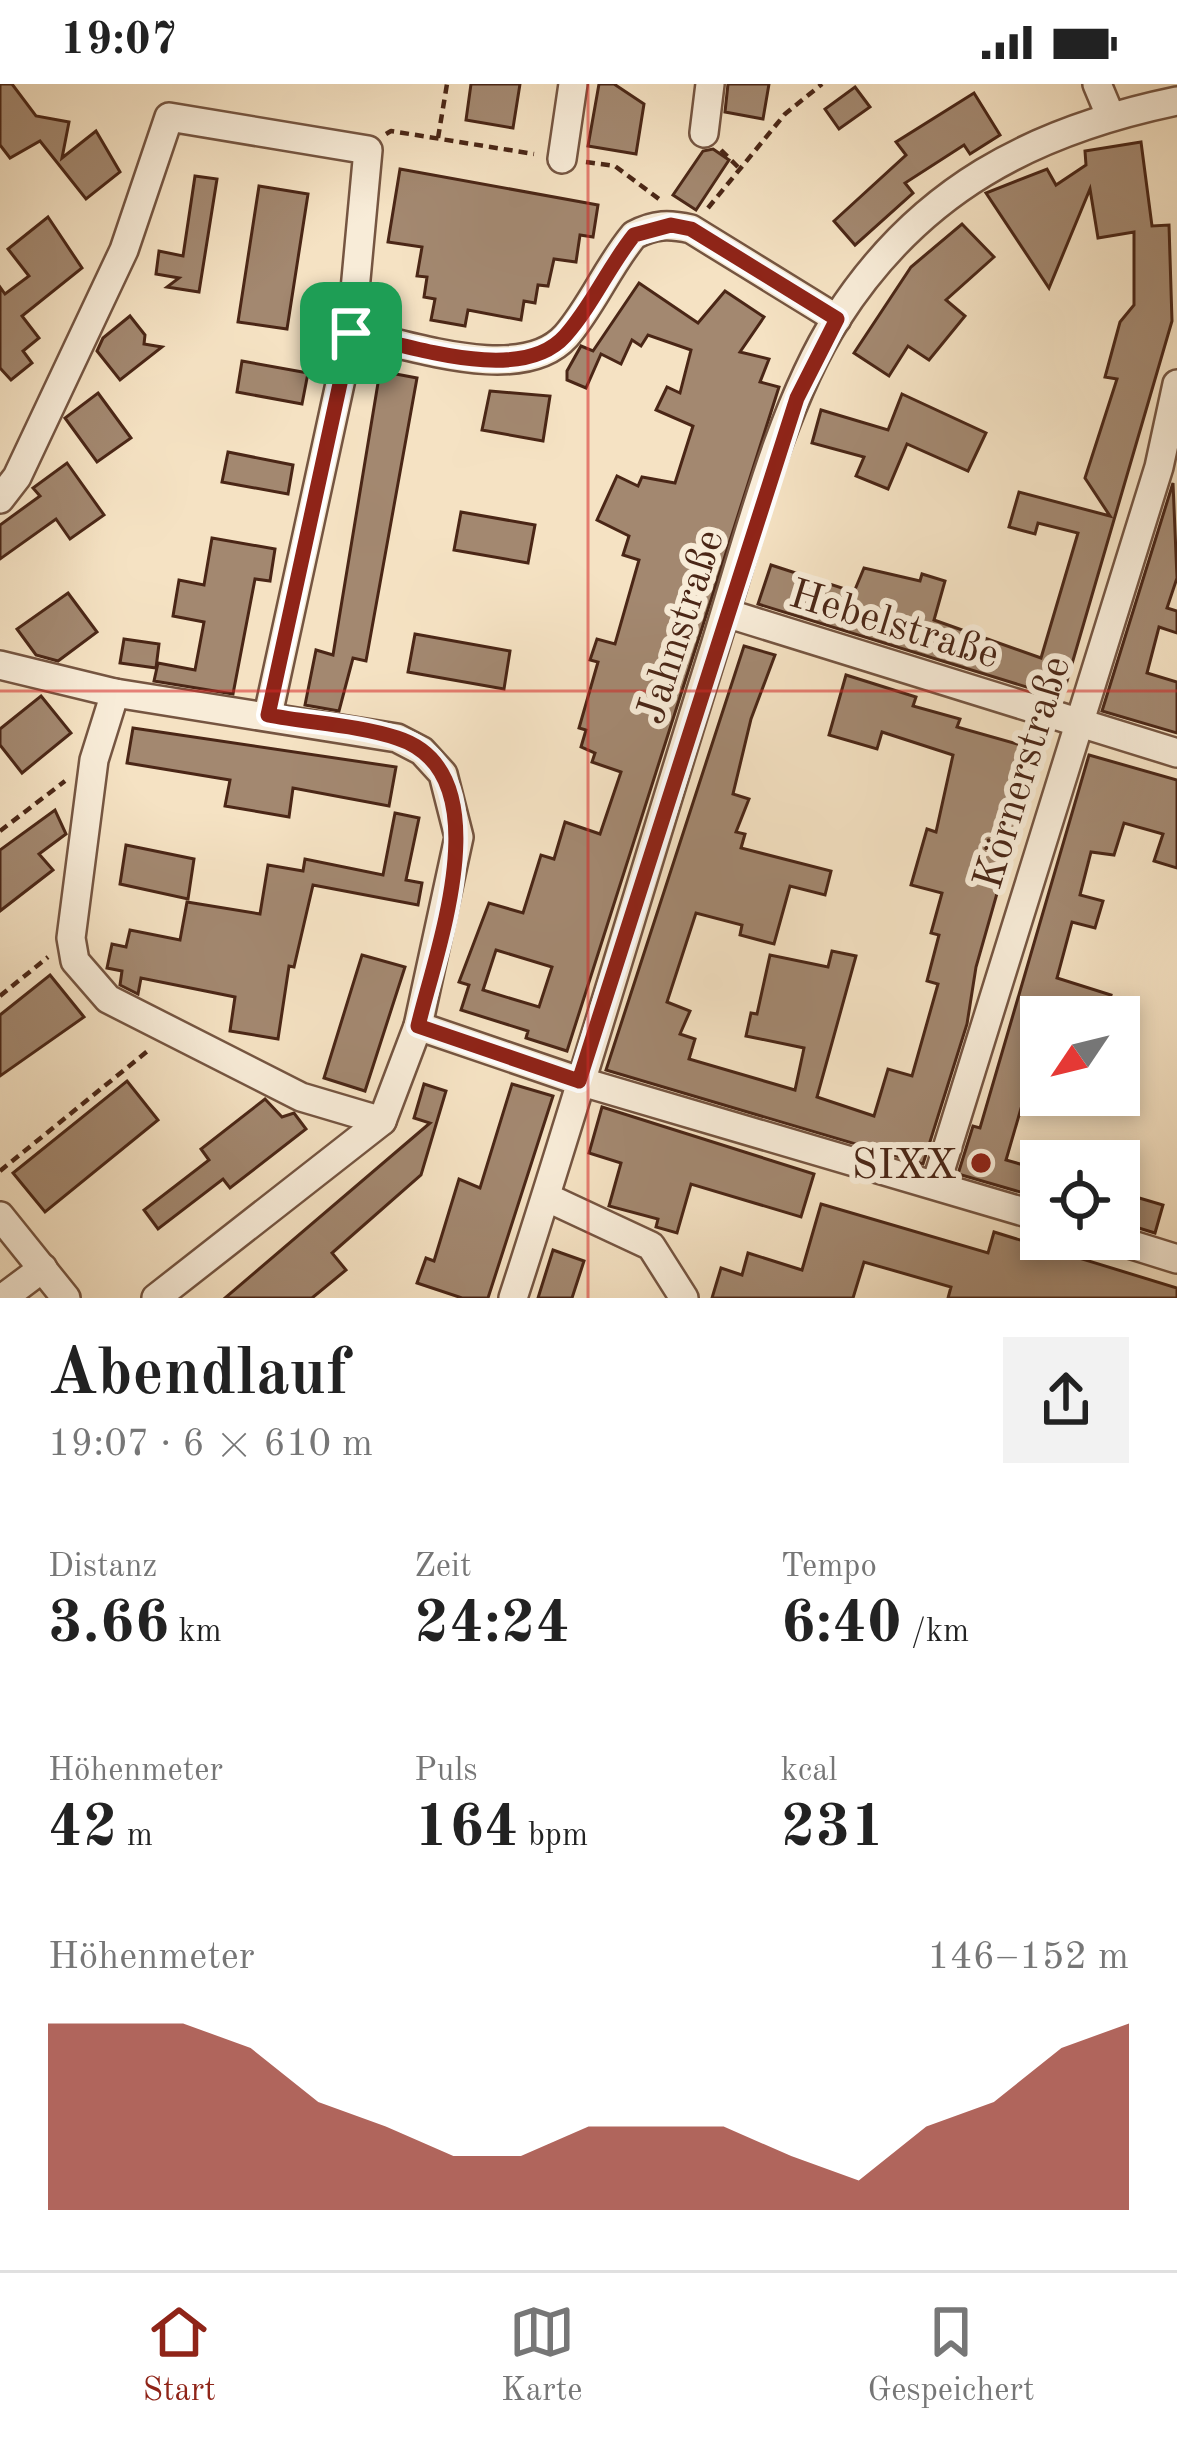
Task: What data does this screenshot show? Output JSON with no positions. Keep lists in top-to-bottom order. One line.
{"streets":{"street":["Hebelstraße","Jahnstraße","Körnerstraße"]},"crossings":[["Hebelstraße","Jahnstraße"],["Hebelstraße","Körnerstraße"]],"places":["SIXX"],"north":"bottom left","page":{"status":"19:07","heading":["Abendlauf","19:07 · 6 × 610 m"],"stats":[["Distanz","3.66 km"],["Zeit","24:24"],["Tempo","6:40 /km"],["Höhenmeter","42 m"],["Puls","164 bpm"],["kcal","231"]],"chart":["Höhenmeter","146–152 m"],"tabs":["Start","Karte","Gespeichert"]}}
